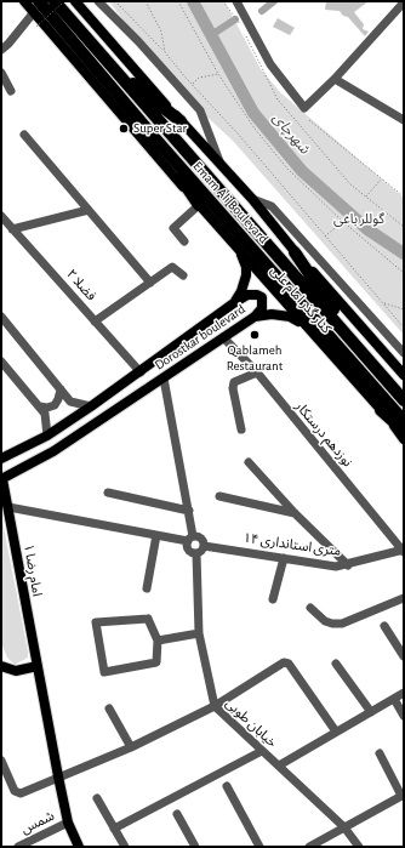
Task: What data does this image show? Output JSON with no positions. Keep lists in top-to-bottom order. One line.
{"streets":{"highway":["Emam Ali Boulevard"],"main road":["کنار گذر امام علی","Dorostkar boulevard","امام رضا ۱"],"street":["فضلا ۲","نوزدهم درستکار","۱۴ متری استانداری","خیابان طوبی","شمس"]},"crossings":[["فضلا ۲","Dorostkar boulevard"],["Dorostkar boulevard","نوزدهم درستکار"],["Dorostkar boulevard","امام رضا ۱"],["نوزدهم درستکار","۱۴ متری استانداری"],["امام رضا ۱","شمس"]],"water":["شهرچای"],"parks":["گوللر باغی"],"places":["Super Star","Qablameh Restaurant"]}
